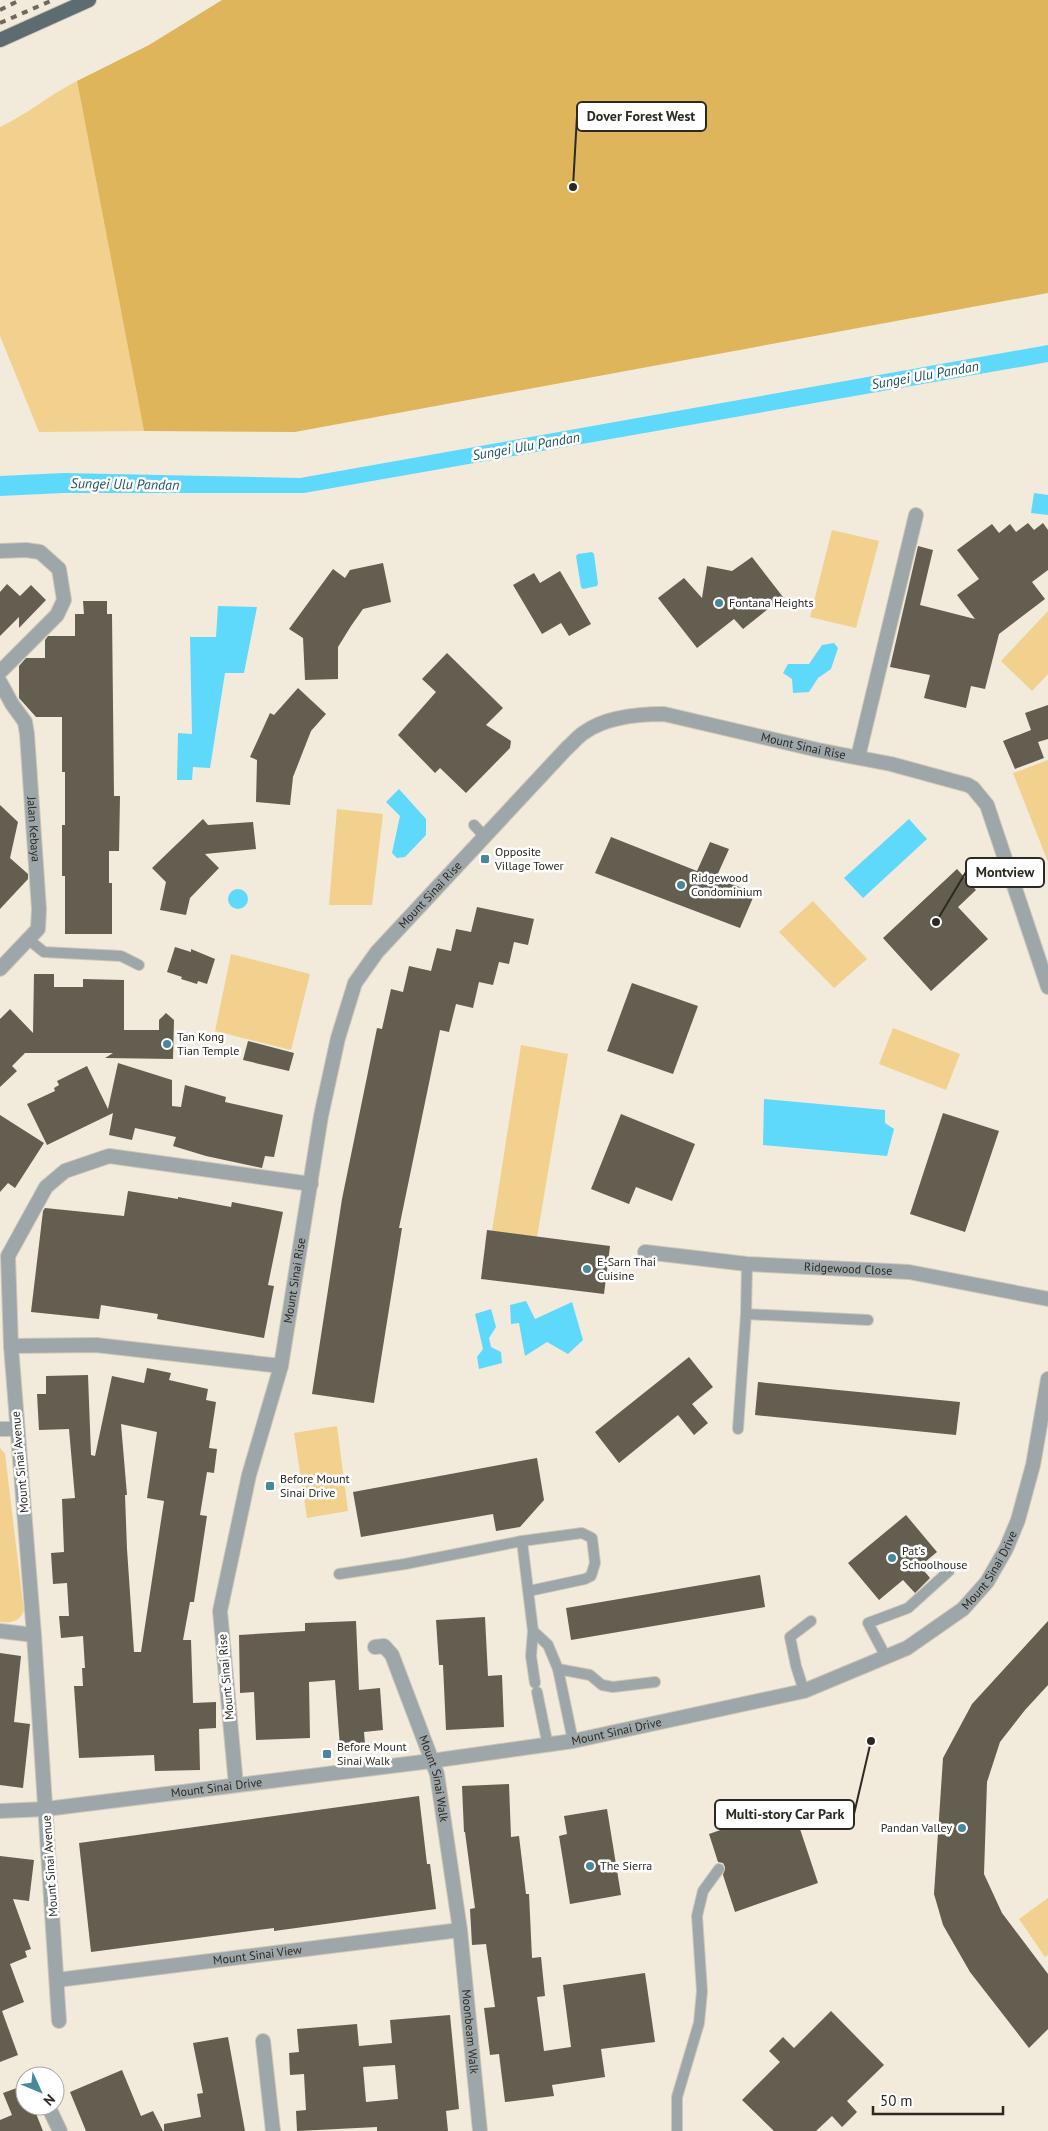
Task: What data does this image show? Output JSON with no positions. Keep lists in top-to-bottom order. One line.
{"streets":{"street":["Mount Sinai Rise","Jalan Kebaya","Ridgewood Close","Mount Sinai Avenue","Mount Sinai Drive","Mount Sinai Walk","Mount Sinai View","Moonbeam Walk"]},"crossings":[["Mount Sinai Rise","Mount Sinai Avenue"],["Mount Sinai Rise","Mount Sinai Drive"],["Mount Sinai Avenue","Mount Sinai Drive"],["Mount Sinai Avenue","Mount Sinai View"],["Mount Sinai Drive","Mount Sinai Walk"],["Mount Sinai Walk","Mount Sinai View"],["Mount Sinai Walk","Moonbeam Walk"],["Mount Sinai View","Moonbeam Walk"]],"water":["Sungei Ulu Pandan"],"places":{"other":["Dover Forest West","Fontana Heights","Ridgewood Condominium","Montview","Tan Kong Tian Temple","E-Sarn Thai Cuisine","Pat's Schoolhouse","Multi-story Car Park","Pandan Valley","The Sierra"],"transit":["Opposite Village Tower","Before Mount Sinai Drive","Before Mount Sinai Walk"]},"scale_bar":"50 m","north":"bottom right"}
